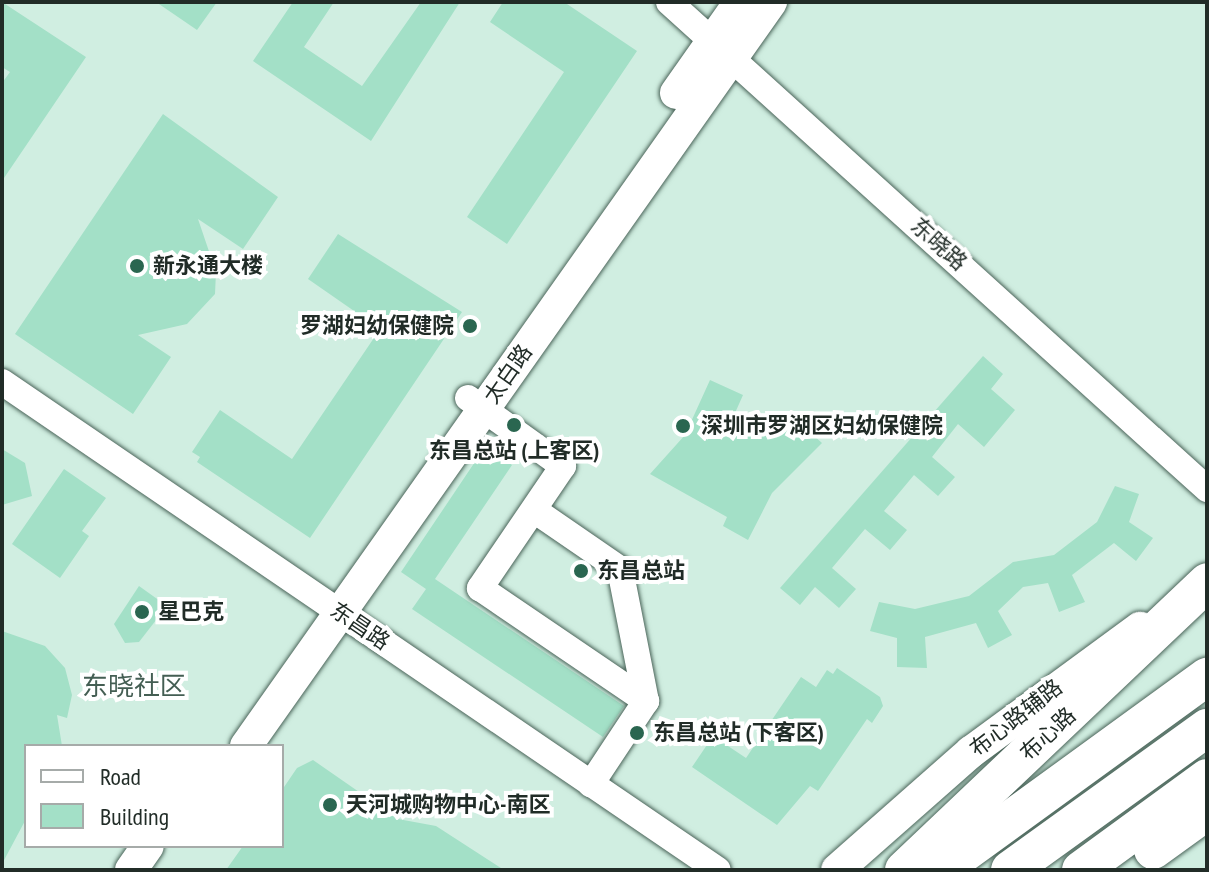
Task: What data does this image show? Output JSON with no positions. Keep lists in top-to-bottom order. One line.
{"streets":{"highway":["布心路"],"main road":["太白路","布心路辅路"],"street":["东晓路","东昌路"]},"crossings":[["东晓路","太白路"],["太白路","东昌路"],["布心路辅路","布心路"]],"districts":["东晓社区"],"places":["新永通大楼","罗湖妇幼保健院","东昌总站 (上客区)","深圳市罗湖区妇幼保健院","东昌总站","星巴克","东昌总站 (下客区)","天河城购物中心-南区"],"legend":["Road","Building"]}
